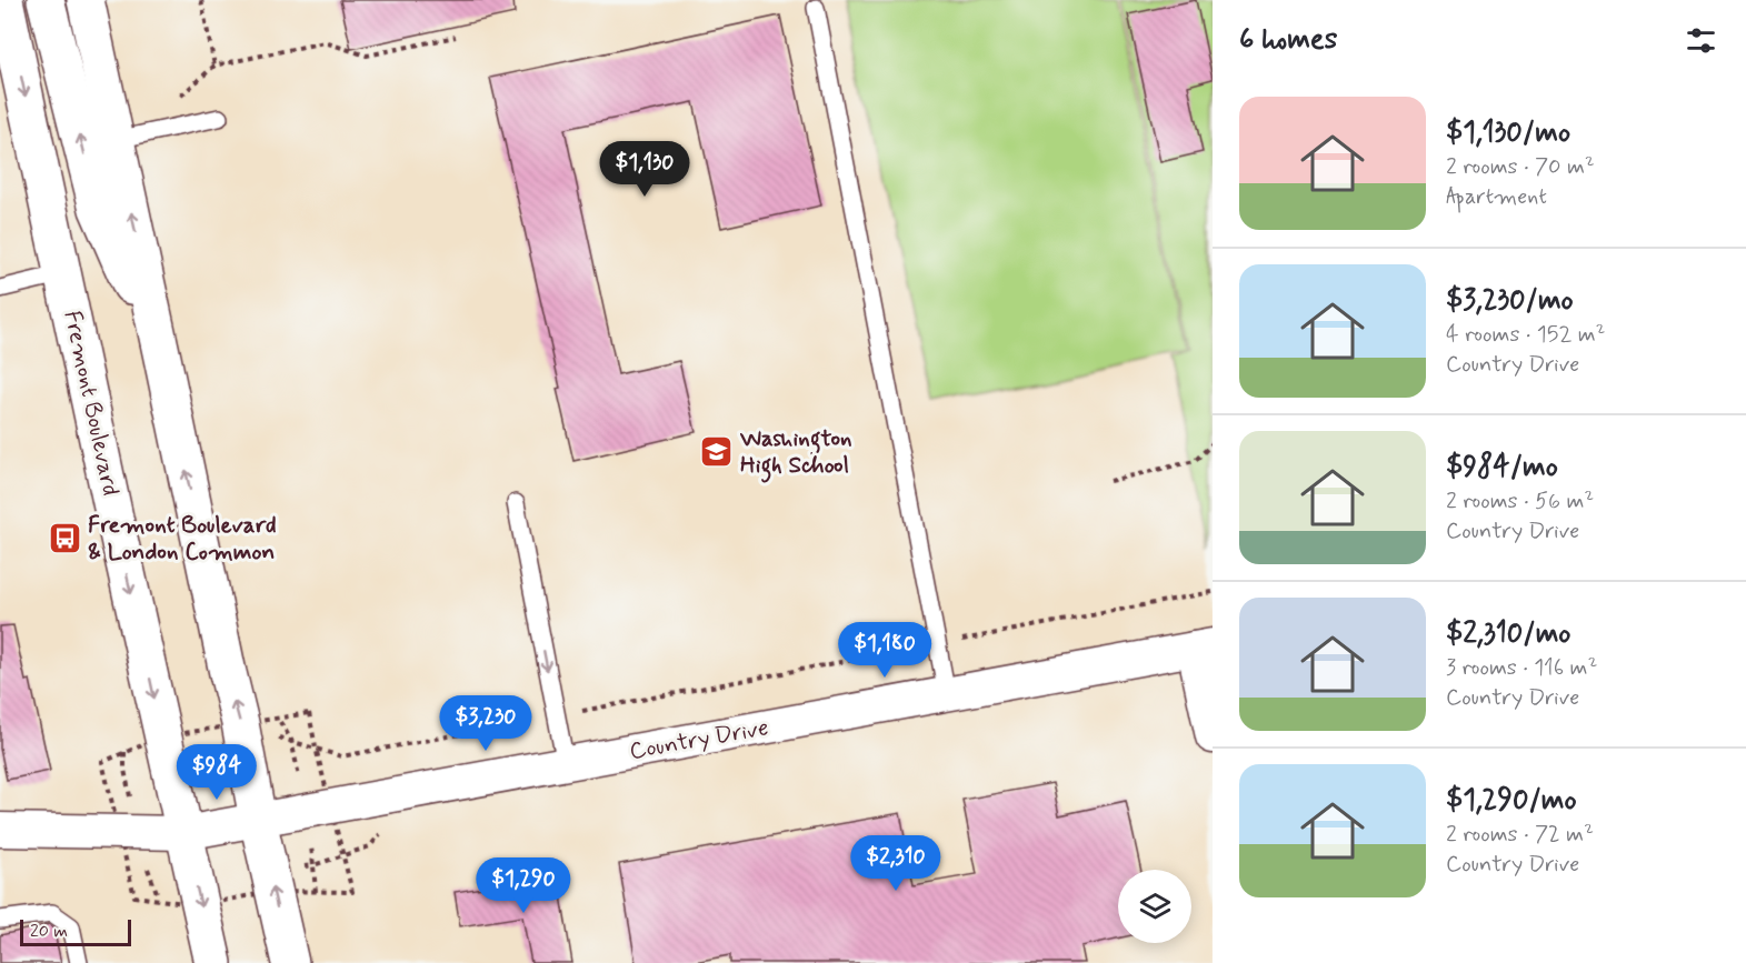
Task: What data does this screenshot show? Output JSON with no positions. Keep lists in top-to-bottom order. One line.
{"streets":{"main road":["Fremont Boulevard"],"street":["Country Drive"]},"crossings":[["Fremont Boulevard","Country Drive"]],"places":{"school or university":["Washington High School"],"bus stop":["Fremont Boulevard & London Common"]},"scale_bar":"20 m","page":{"heading":"6 homes","list":[{"name":"$1,130/mo","note":"2 rooms · 70 m² · Apartment"},{"name":"$3,230/mo","note":"4 rooms · 152 m² · Country Drive"},{"name":"$984/mo","note":"2 rooms · 56 m² · Country Drive"},{"name":"$2,310/mo","note":"3 rooms · 116 m² · Country Drive"},{"name":"$1,290/mo","note":"2 rooms · 72 m² · Country Drive"}],"price":["$1,130","$1,180","$3,230","$984","$2,310","$1,290"],"scale":"20 m"}}
